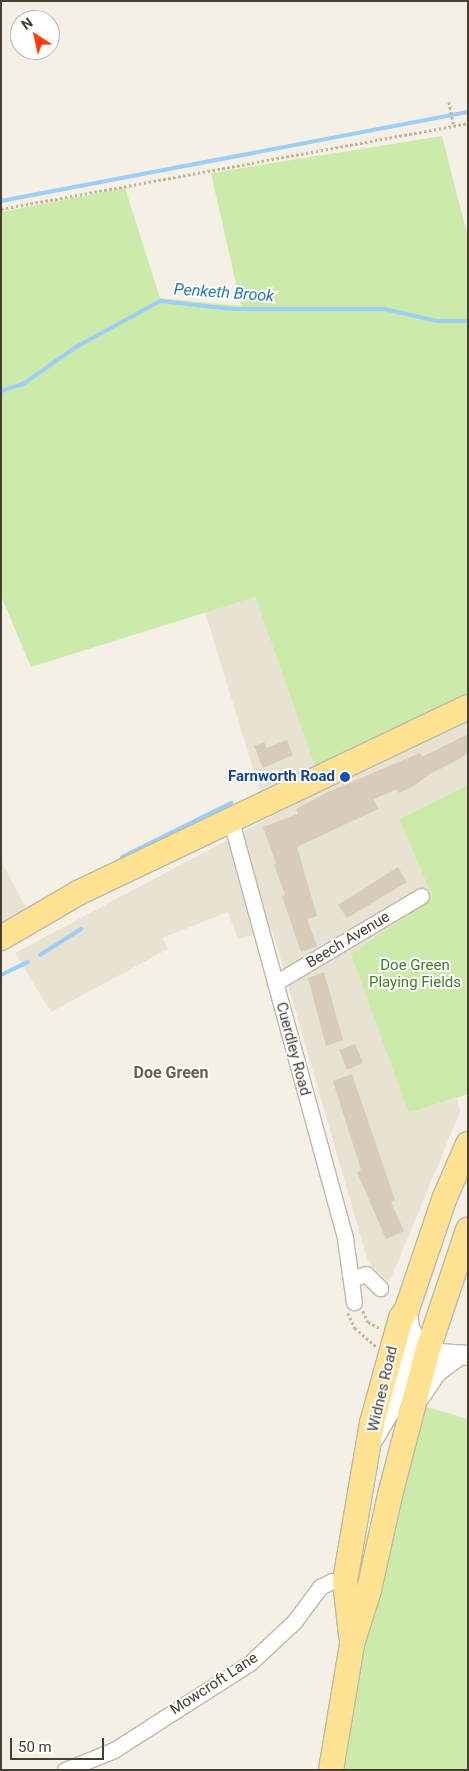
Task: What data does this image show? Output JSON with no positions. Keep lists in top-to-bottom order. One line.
{"streets":{"main road":["Widnes Road"],"street":["Beech Avenue","Cuerdley Road","Mowcroft Lane"]},"crossings":[["Beech Avenue","Cuerdley Road"],["Widnes Road","Mowcroft Lane"]],"districts":["Doe Green"],"water":["Penketh Brook"],"parks":["Doe Green Playing Fields"],"places":["Farnworth Road"],"scale_bar":"50 m","north":"top left"}
